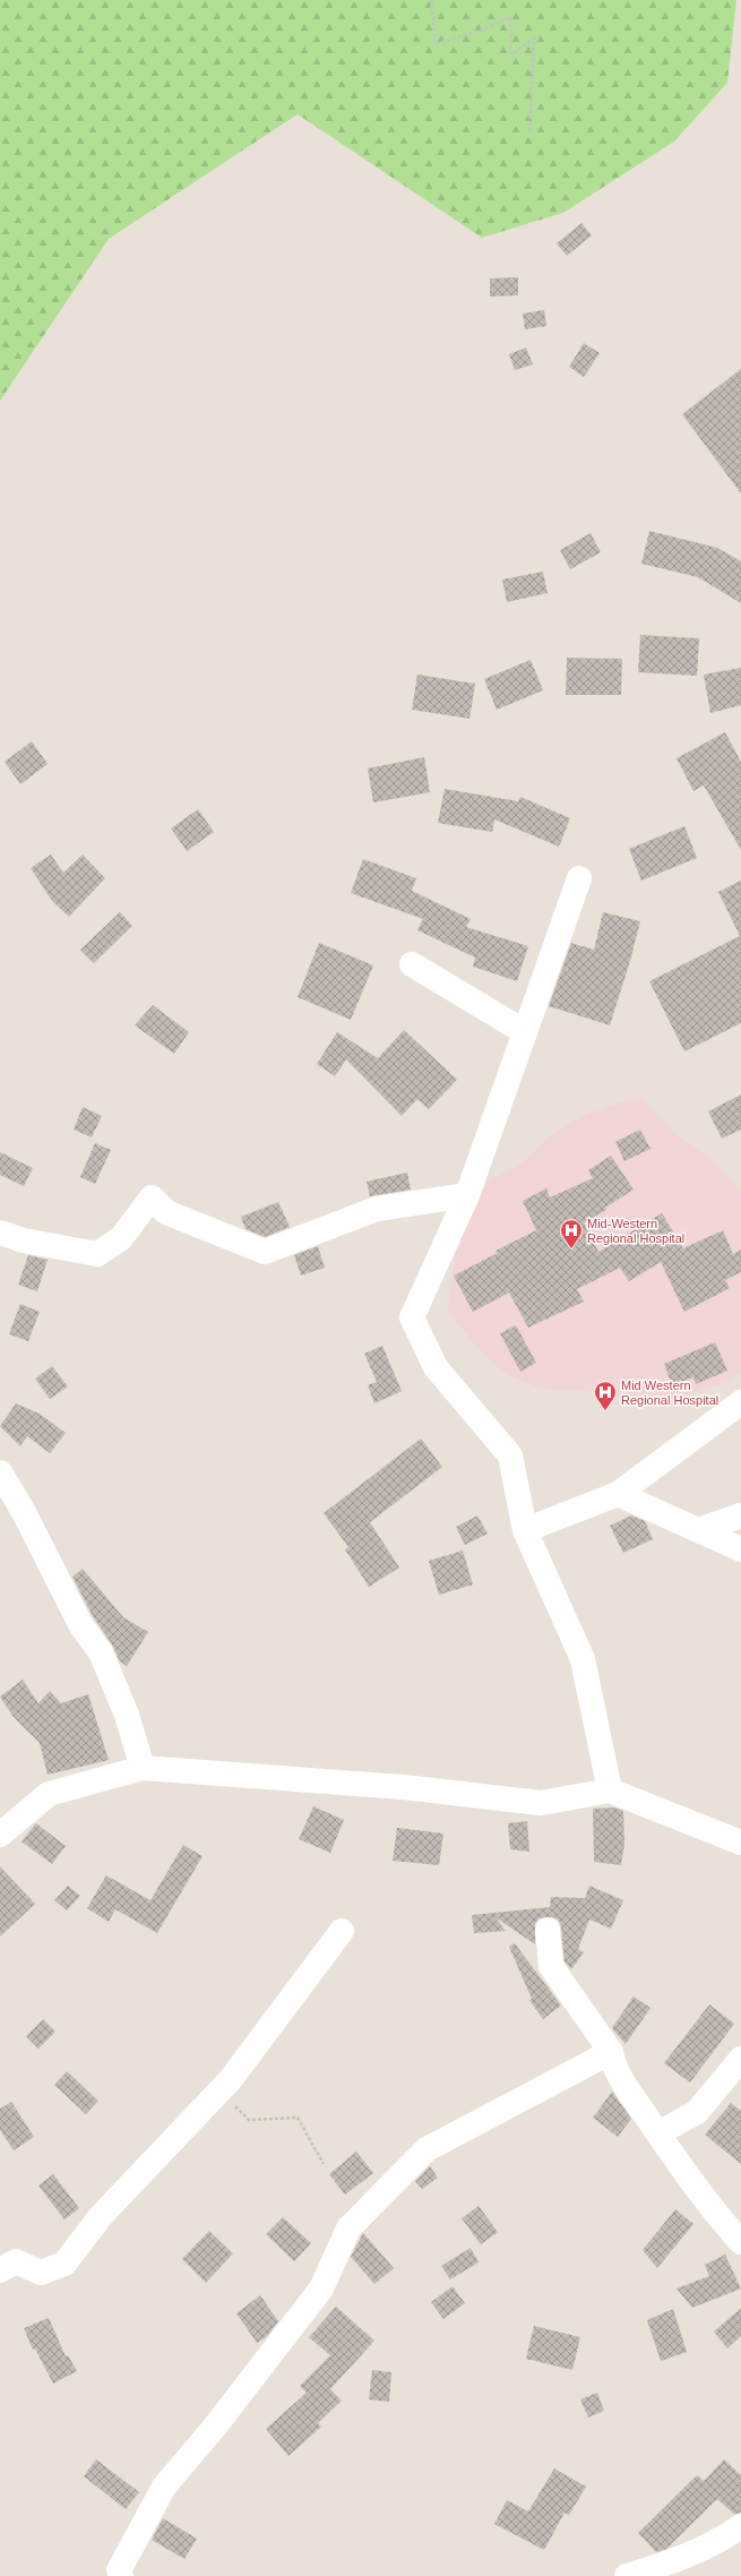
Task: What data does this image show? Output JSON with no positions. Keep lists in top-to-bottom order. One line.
{"places":{"hospital":["Mid-Western Regional Hospital","Mid Western Regional Hospital"]}}
